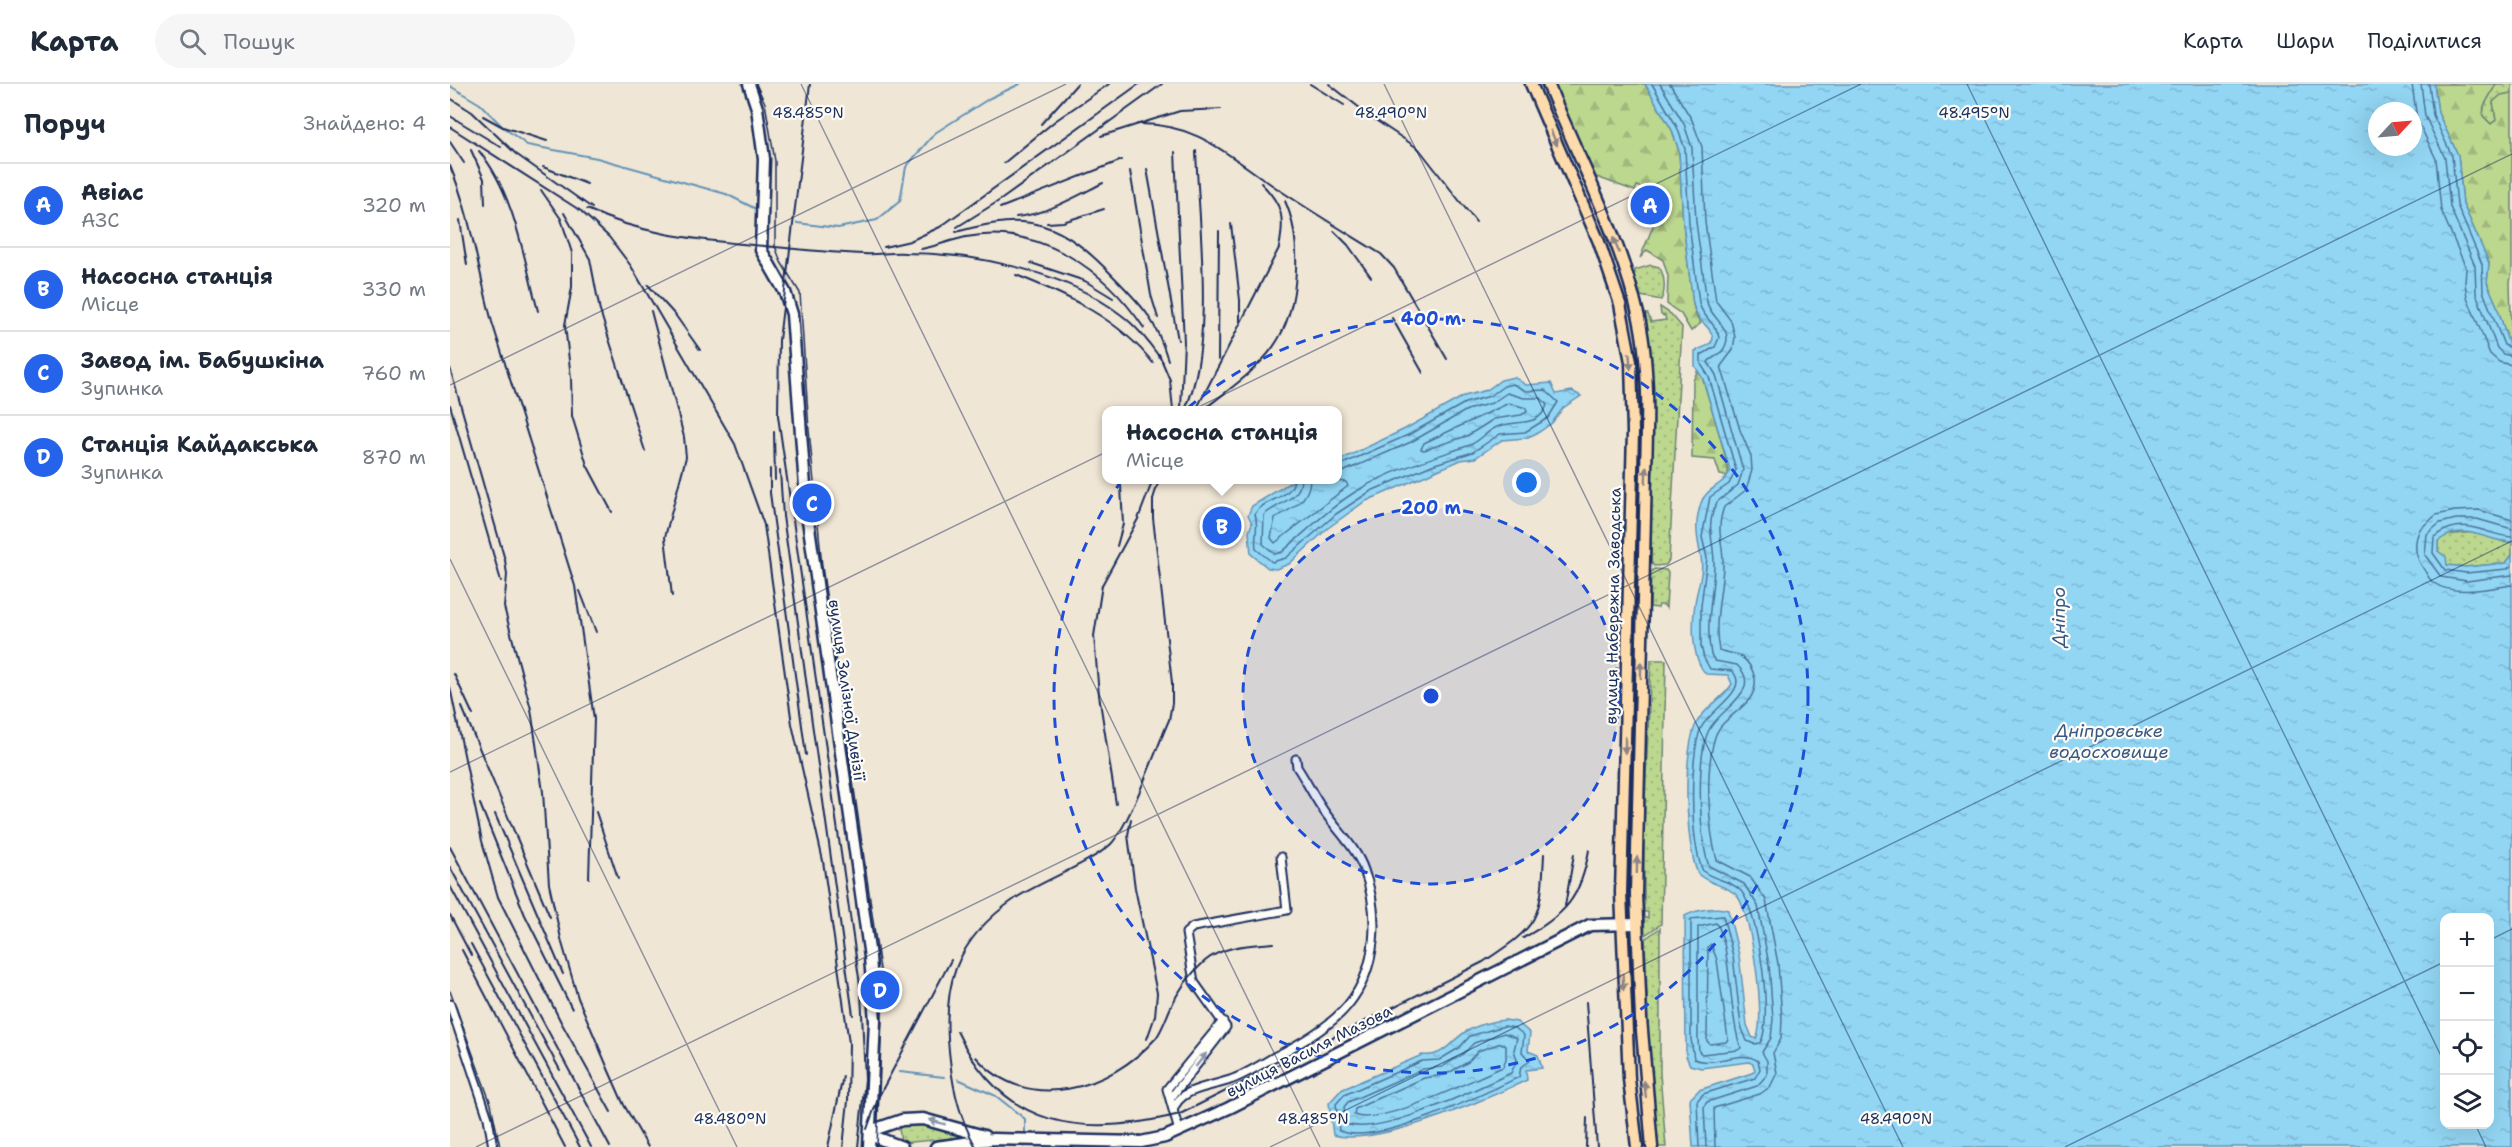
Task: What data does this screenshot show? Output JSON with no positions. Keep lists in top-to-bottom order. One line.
{"streets":{"main road":["вулиця Набережна Заводська"],"street":["вулиця Залізної Дивізії","вулиця Василя Мазова"]},"crossings":[["вулиця Набережна Заводська","вулиця Василя Мазова"],["вулиця Залізної Дивізії","вулиця Василя Мазова"]],"water":["Дніпро","Дніпровське водосховище"],"north":"top right","page":{"header":"Карта","search":"Пошук","nav":["Карта","Шари","Поділитися"],"heading":["Поруч","Знайдено: 4"],"list":[{"mark":"A","name":"Авіас","note":"АЗС","value":"320 m"},{"mark":"B","name":"Насосна станція","note":"Місце","value":"330 m"},{"mark":"C","name":"Завод ім. Бабушкіна","note":"Зупинка","value":"760 m"},{"mark":"D","name":"Станція Кайдакська","note":"Зупинка","value":"870 m"}],"pins":["A","C","B","D"],"popup":["Насосна станція","Місце"],"map_buttons":["+","−"]},"coordinates":["48.485°N","48.490°N","48.495°N","48.480°N"],"rings":["400 m","200 m"]}
